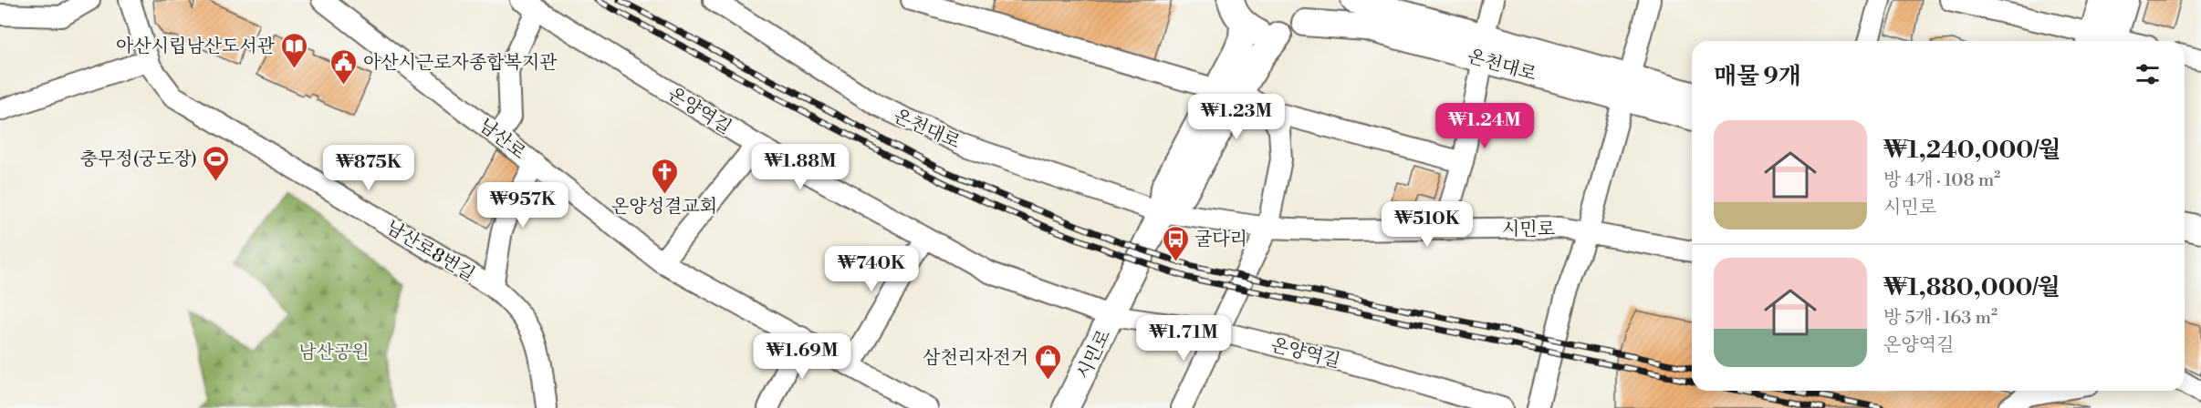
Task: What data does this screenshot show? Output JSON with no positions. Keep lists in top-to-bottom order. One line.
{"streets":{"main road":["온천대로","시민로"],"street":["온양역길","남산로","남산로8번길"]},"crossings":[["온천대로","시민로"],["온양역길","남산로"],["온양역길","시민로"]],"parks":["남산공원"],"places":{"library":["아산시립남산도서관"],"public building":["아산시근로자종합복지관"],"sports":["충무정(궁도장)"],"church":["온양성결교회"],"bus stop":["굴다리"],"shop":["삼천리자전거"]},"page":{"heading":"매물 9개","price":["₩1.23M","₩1.24M","₩1.88M","₩875K","₩957K","₩510K","₩740K","₩1.71M","₩1.69M"],"list":[{"name":"₩1,240,000/월","note":"방 4개 · 108 m² · 시민로"},{"name":"₩1,880,000/월","note":"방 5개 · 163 m² · 온양역길"}]}}
